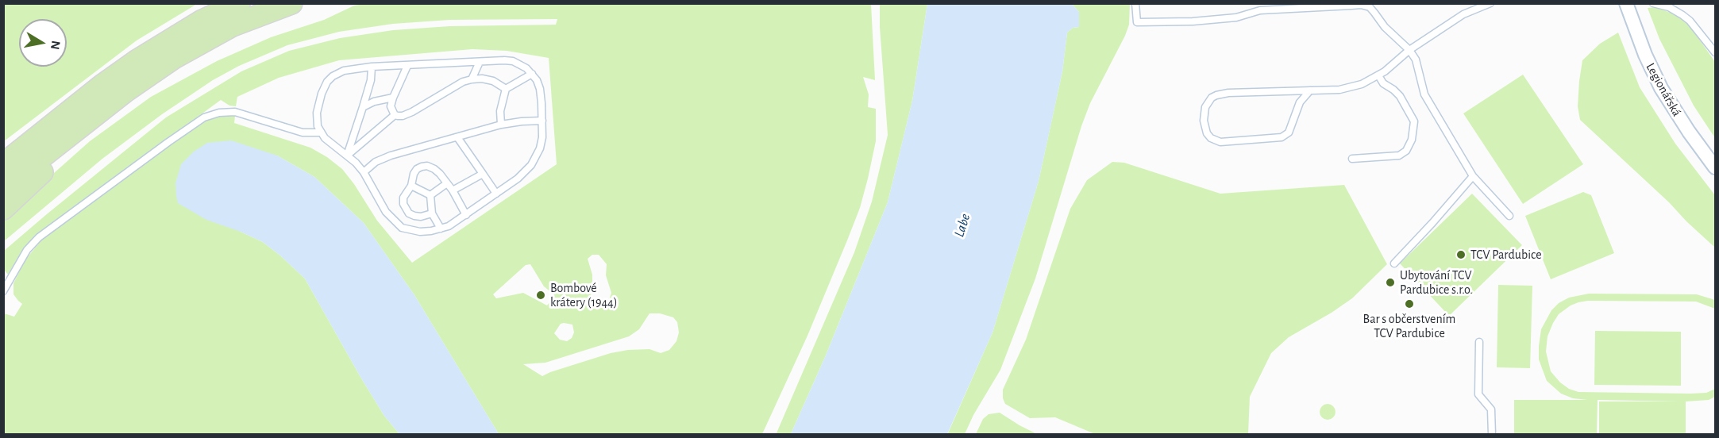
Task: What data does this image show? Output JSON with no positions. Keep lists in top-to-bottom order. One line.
{"streets":{"street":["Legionářská"]},"water":["Labe"],"places":["TCV Pardubice","Ubytování TCV Pardubice s.r.o.","Bombové krátery (1944)","Bar s občerstvením TCV Pardubice"],"north":"right"}
